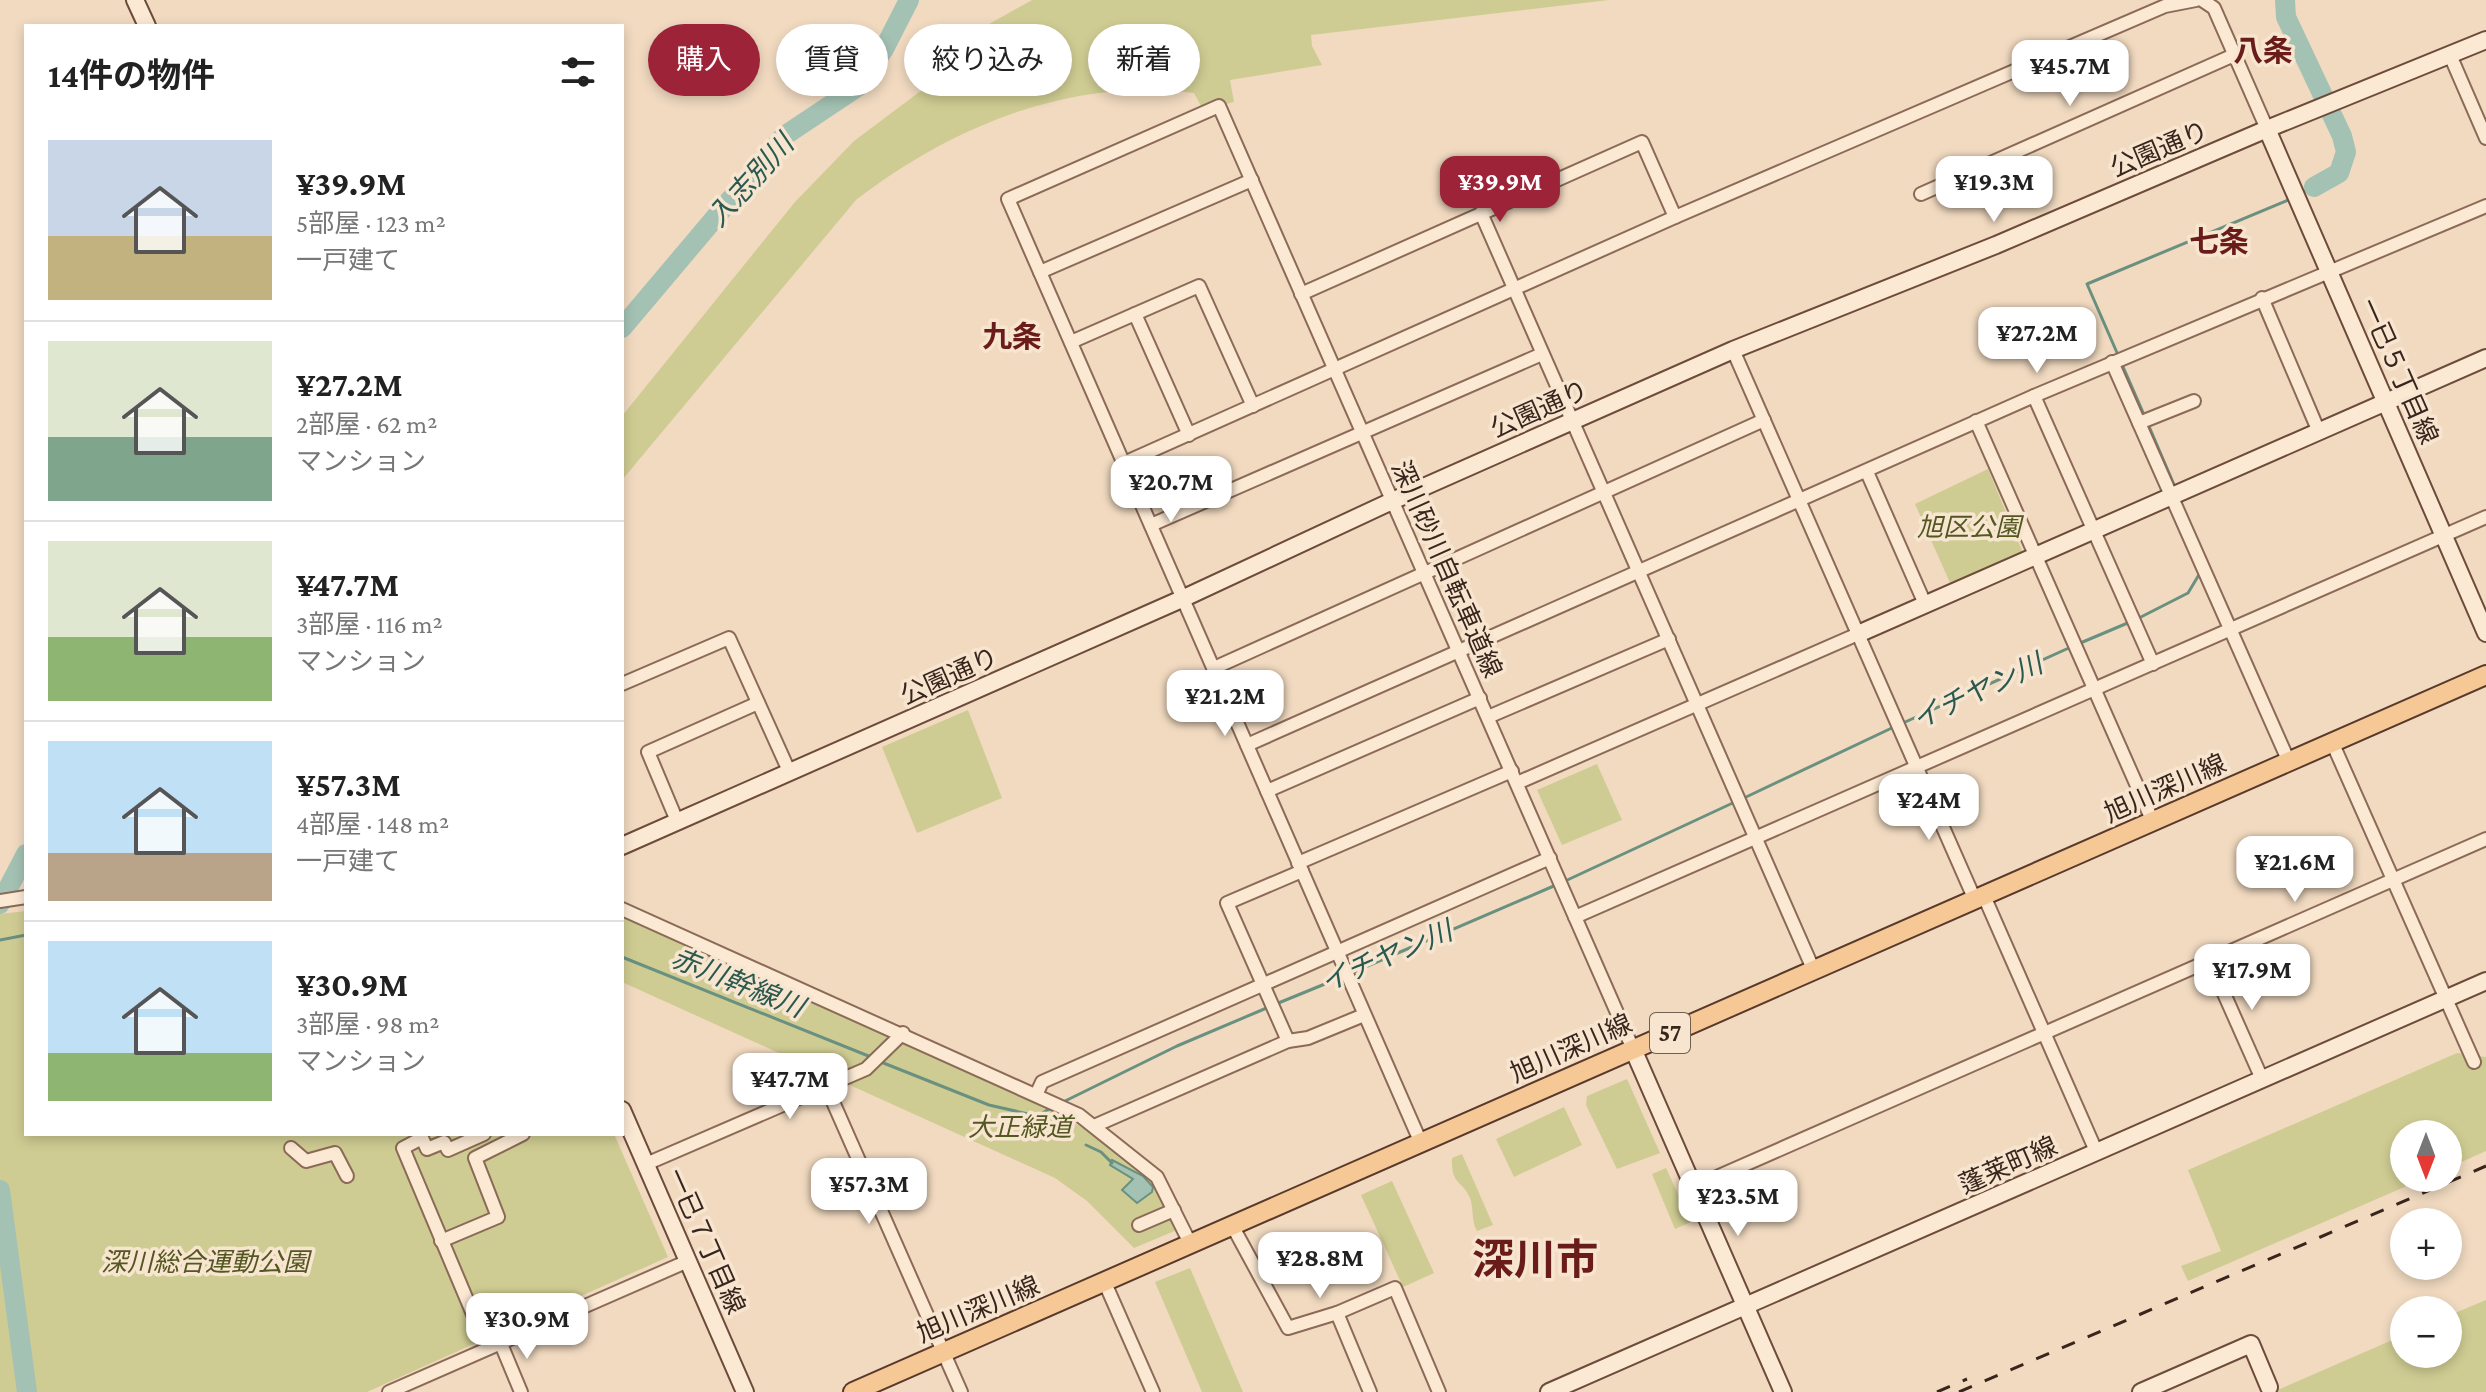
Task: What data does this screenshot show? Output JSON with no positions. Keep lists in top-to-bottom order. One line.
{"streets":{"main road":["旭川深川線","57"],"street":["公園通り","一已５丁目線","深川砂川自転車道線","蓬莱町線","一已７丁目線"]},"crossings":[["公園通り","一已５丁目線"],["公園通り","深川砂川自転車道線"],["深川砂川自転車道線","旭川深川線"]],"districts":["八条","七条","九条","深川市"],"water":["入志別川","イチヤン川","赤川幹線川"],"parks":["旭区公園","大正緑道","深川総合運動公園"],"north":"bottom","page":{"chip":["購入","賃貸","絞り込み","新着"],"heading":"14件の物件","price":["¥45.7M","¥39.9M","¥19.3M","¥27.2M","¥20.7M","¥21.2M","¥24M","¥21.6M","¥17.9M","¥47.7M","¥57.3M","¥23.5M","¥28.8M","¥30.9M"],"list":[{"name":"¥39.9M","note":"5部屋 · 123 m² · 一戸建て"},{"name":"¥27.2M","note":"2部屋 · 62 m² · マンション"},{"name":"¥47.7M","note":"3部屋 · 116 m² · マンション"},{"name":"¥57.3M","note":"4部屋 · 148 m² · 一戸建て"},{"name":"¥30.9M","note":"3部屋 · 98 m² · マンション"}],"map_buttons":["+","−"]}}
